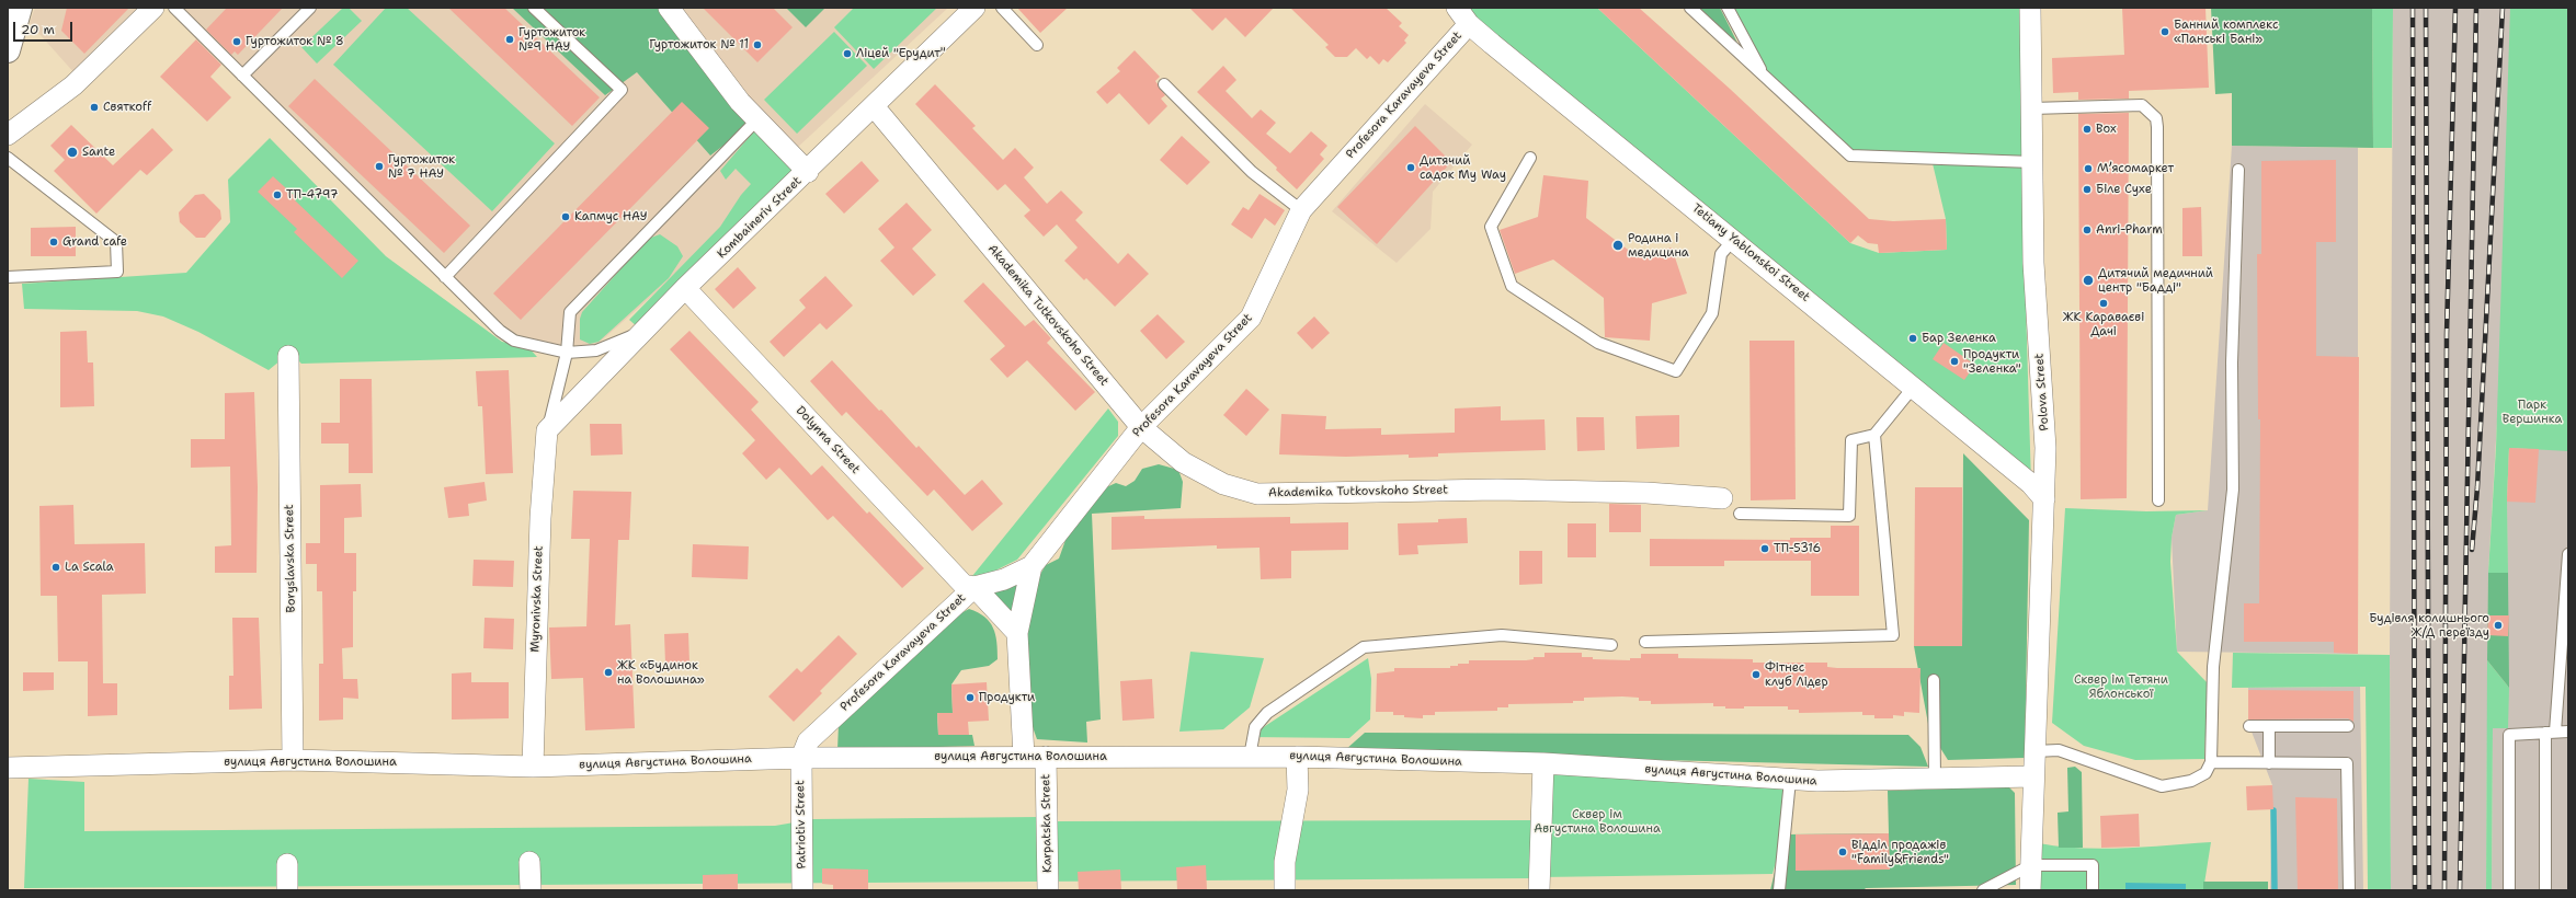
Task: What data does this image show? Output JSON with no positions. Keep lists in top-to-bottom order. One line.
{"streets":{"street":["Profesora Karavayeva Street","Kombaineriv Street","Tetiany Yablonskoi Street","Akademika Tutkovskoho Street","Polova Street","Dolynna Street","Boryslavska Street","Myronivska Street","вулиця Августина Волошина","Karpatska Street","Patriotiv Street"]},"crossings":[["Profesora Karavayeva Street","Tetiany Yablonskoi Street"],["Profesora Karavayeva Street","Akademika Tutkovskoho Street"],["Profesora Karavayeva Street","Dolynna Street"],["Profesora Karavayeva Street","вулиця Августина Волошина"],["Profesora Karavayeva Street","Patriotiv Street"],["Kombaineriv Street","Akademika Tutkovskoho Street"],["Kombaineriv Street","Dolynna Street"],["Kombaineriv Street","Myronivska Street"],["Tetiany Yablonskoi Street","Polova Street"],["Polova Street","вулиця Августина Волошина"],["Boryslavska Street","вулиця Августина Волошина"],["Myronivska Street","вулиця Августина Волошина"],["вулиця Августина Волошина","Karpatska Street"],["вулиця Августина Волошина","Patriotiv Street"]],"parks":["Парк Вершинка","Сквер ім Тетяни Яблонської","Сквер ім Августина Волошина"],"places":["Банний комплекс «Панські Бані»","Гуртожиток №9 НАУ","Гуртожиток № 8","Гуртожиток № 11","Ліцей \"Ерудит\"","Святкоff","Box","Sante","Гуртожиток № 7 НАУ","Дитячий садок My Way","Мʼясомаркет","Біле Сухе","ТП-4797","Капмус НАУ","Anri-Pharm","Grand cafe","Родина і медицина","Дитячий медичний центр \"Бадді\"","ЖК Караваєві Дачі","Бар Зеленка","Продукти \"Зеленка\"","ТП-5316","La Scala","Будівля колишнього Ж/Д переїзду","ЖК «Будинок на Волошина»","Фітнес клуб Лідер","Продукти","Відділ продажів \"Family&Friends\""],"scale_bar":"20 m"}
